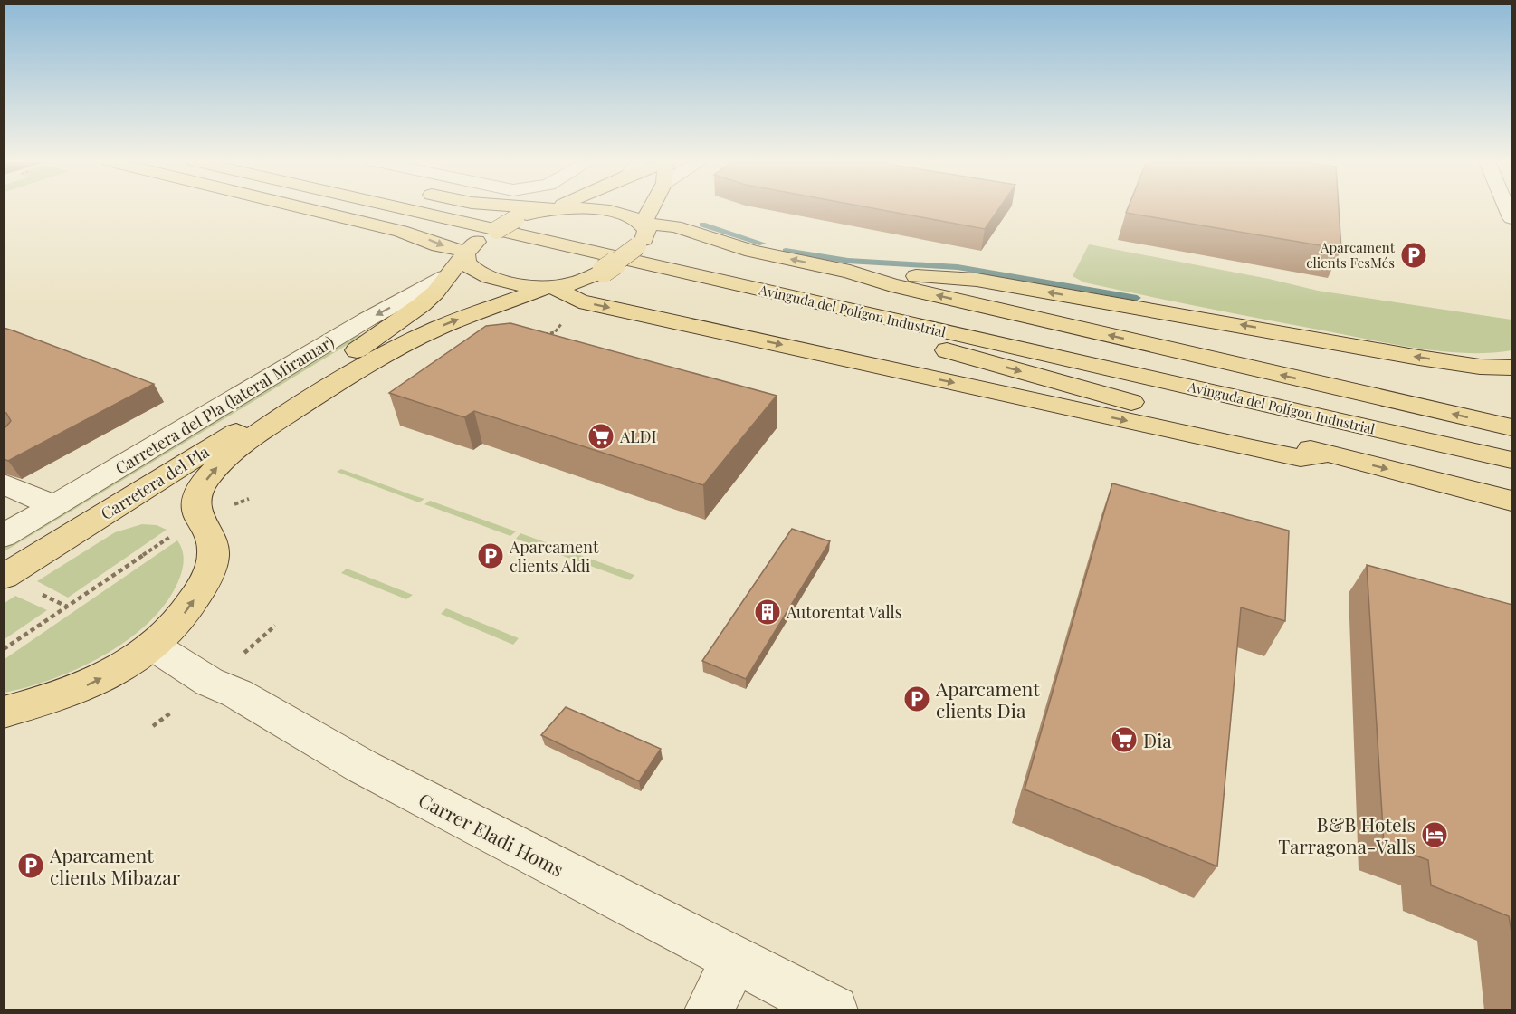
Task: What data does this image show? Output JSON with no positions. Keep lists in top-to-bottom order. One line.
{"streets":{"main road":["Avinguda del Polígon Industrial","Carretera del Pla"],"street":["Carretera del Pla (lateral Miramar)","Carrer Eladi Homs"]},"one_way":["Carretera del Pla (lateral Miramar)"],"places":{"parking":["Aparcament clients FesMés","Aparcament clients Aldi","Aparcament clients Dia","Aparcament clients Mibazar"],"supermarket":["ALDI","Dia"],"building":["Autorentat Valls"],"hotel":["B&B Hotels Tarragona-Valls"]}}
